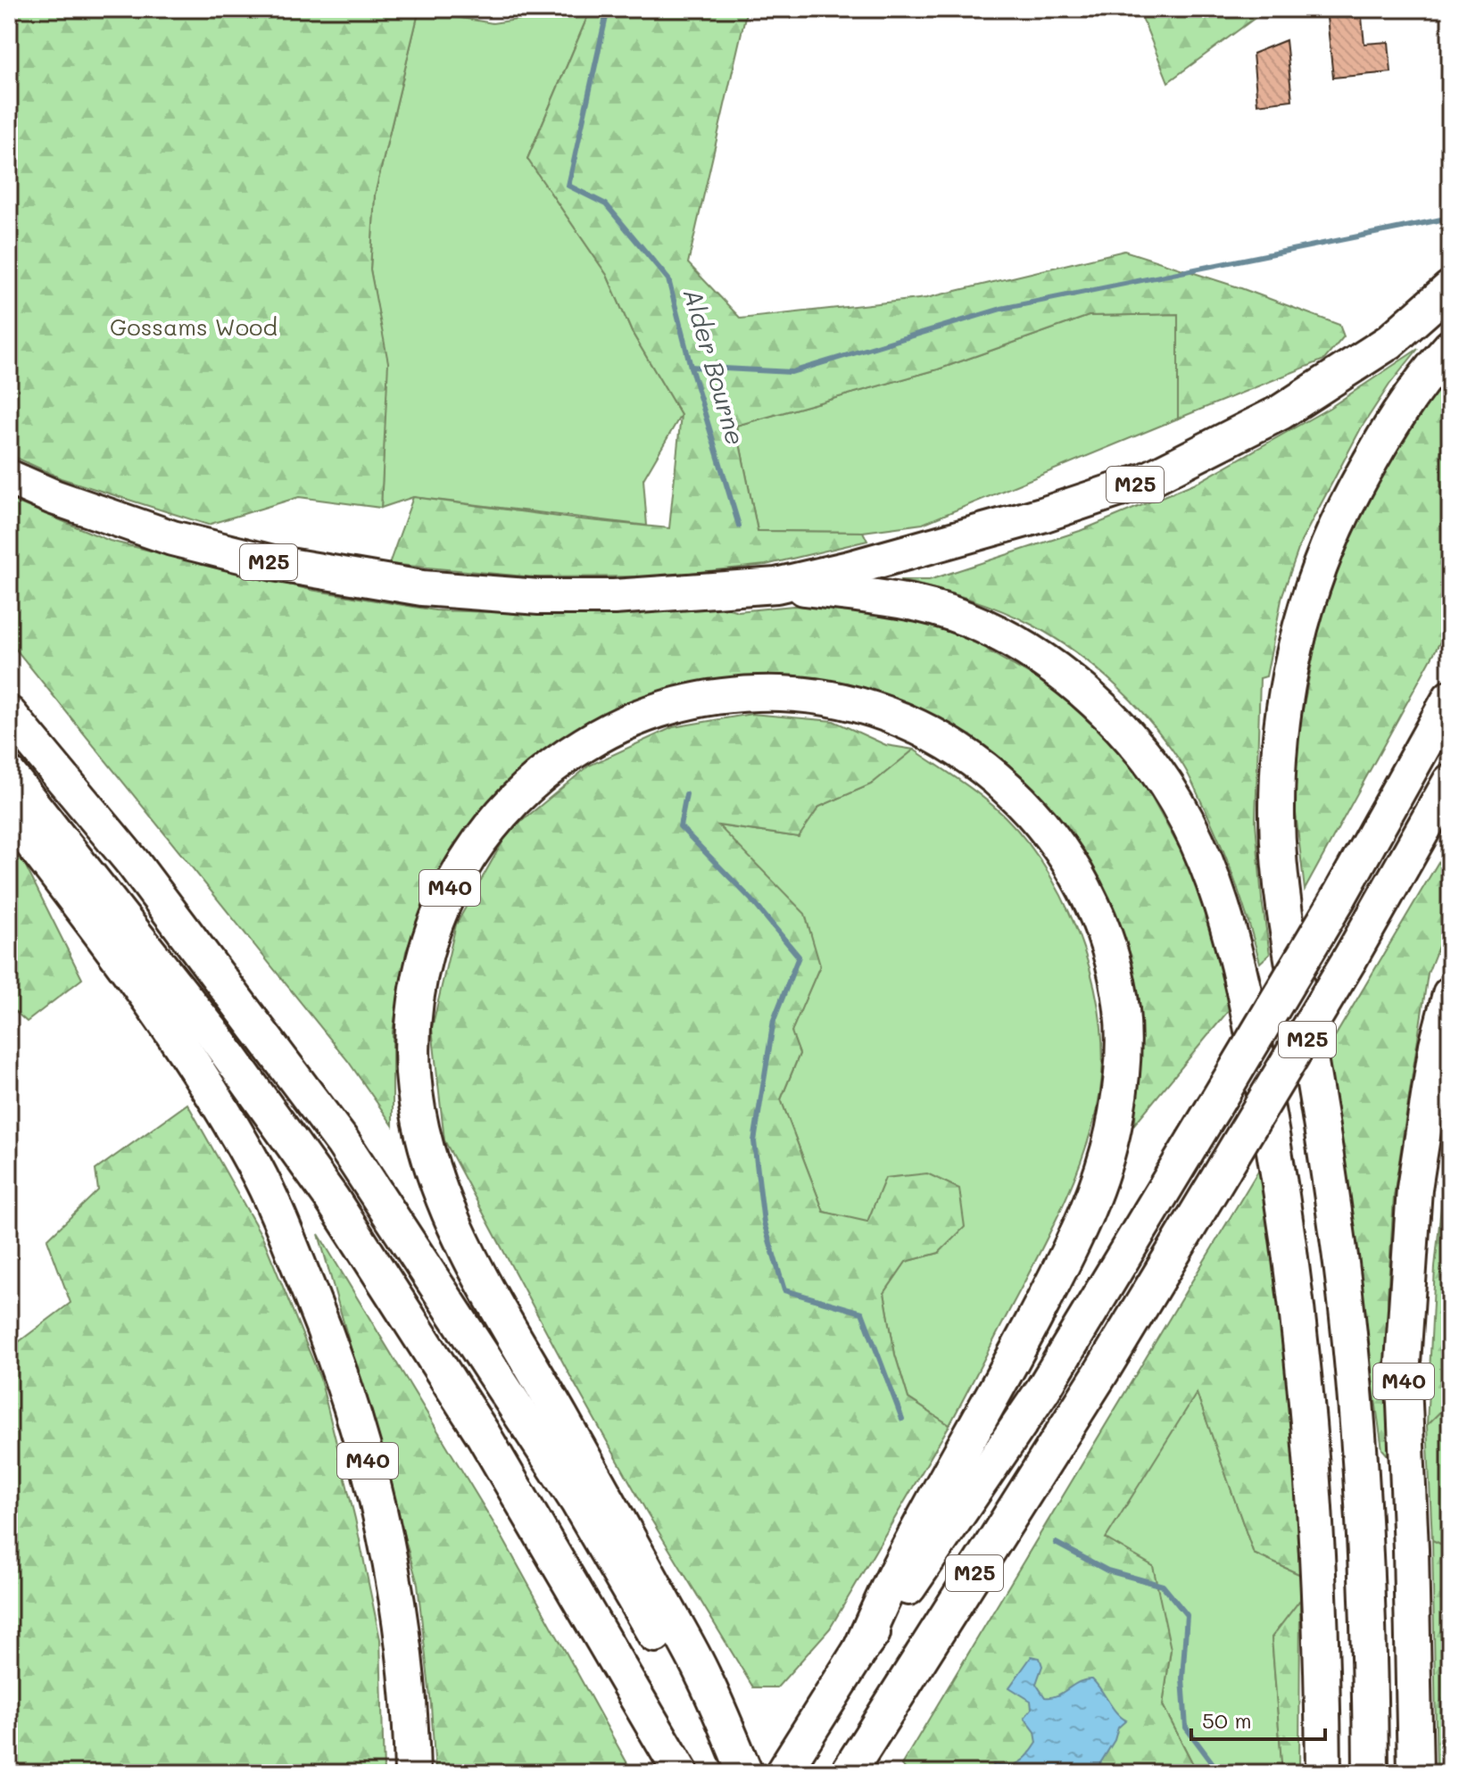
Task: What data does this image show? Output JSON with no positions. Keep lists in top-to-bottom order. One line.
{"streets":{"highway":["M25","M40"]},"crossings":[["M25","M40"]],"water":["Alder Bourne"],"parks":["Gossams Wood"],"scale_bar":"50 m"}
